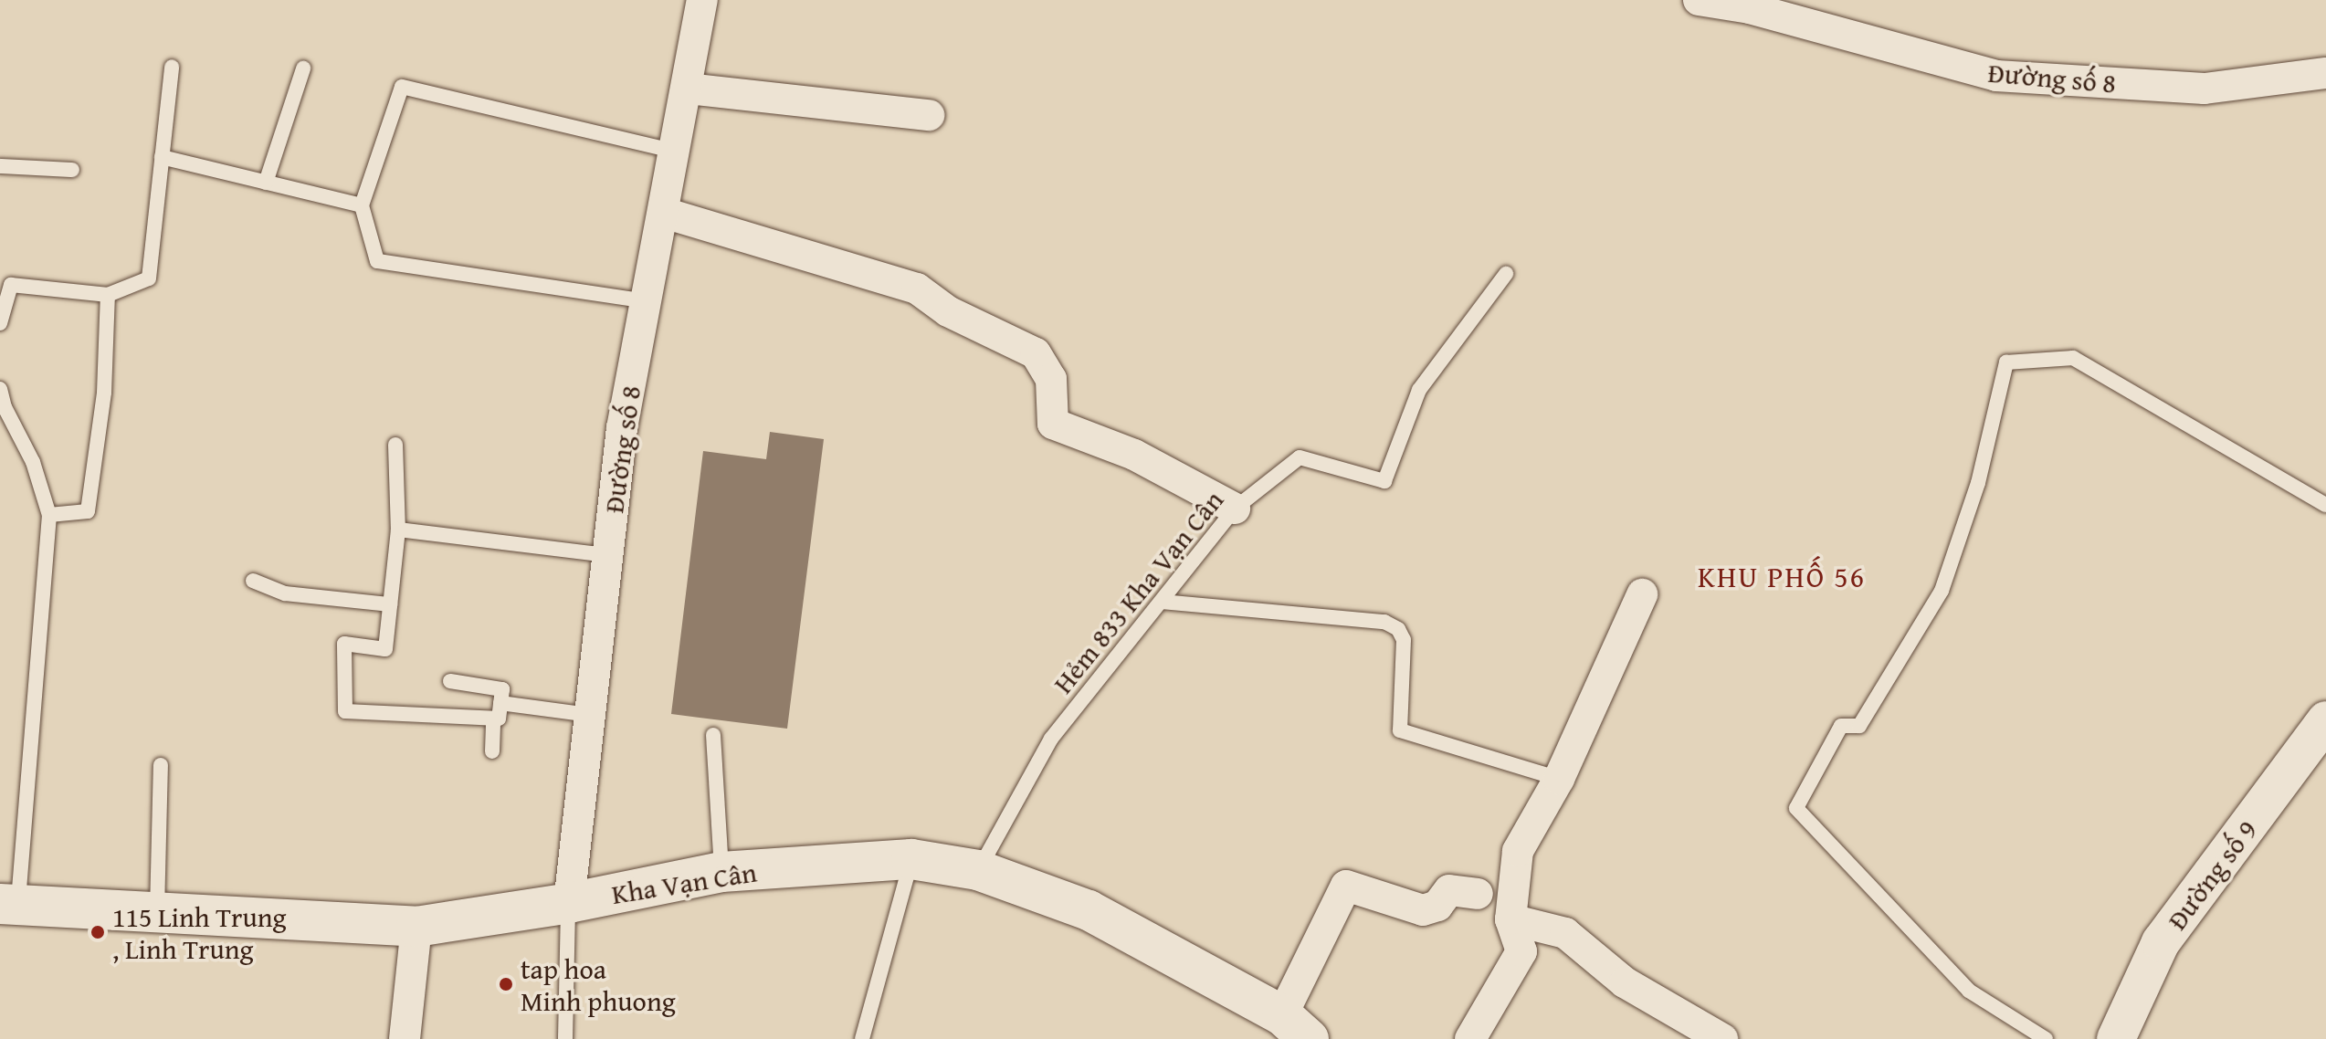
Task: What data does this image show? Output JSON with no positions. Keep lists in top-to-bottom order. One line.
{"streets":{"main road":["Kha Vạn Cân"],"street":["Đường số 8","Đường số 9"],"lane":["Hẻm 833 Kha Vạn Cân"]},"crossings":[["Đường số 8","Kha Vạn Cân"],["Hẻm 833 Kha Vạn Cân","Kha Vạn Cân"]],"districts":["KHU PHỐ 56"],"places":["115 Linh Trung , Linh Trung","tap hoa Minh phuong"]}
